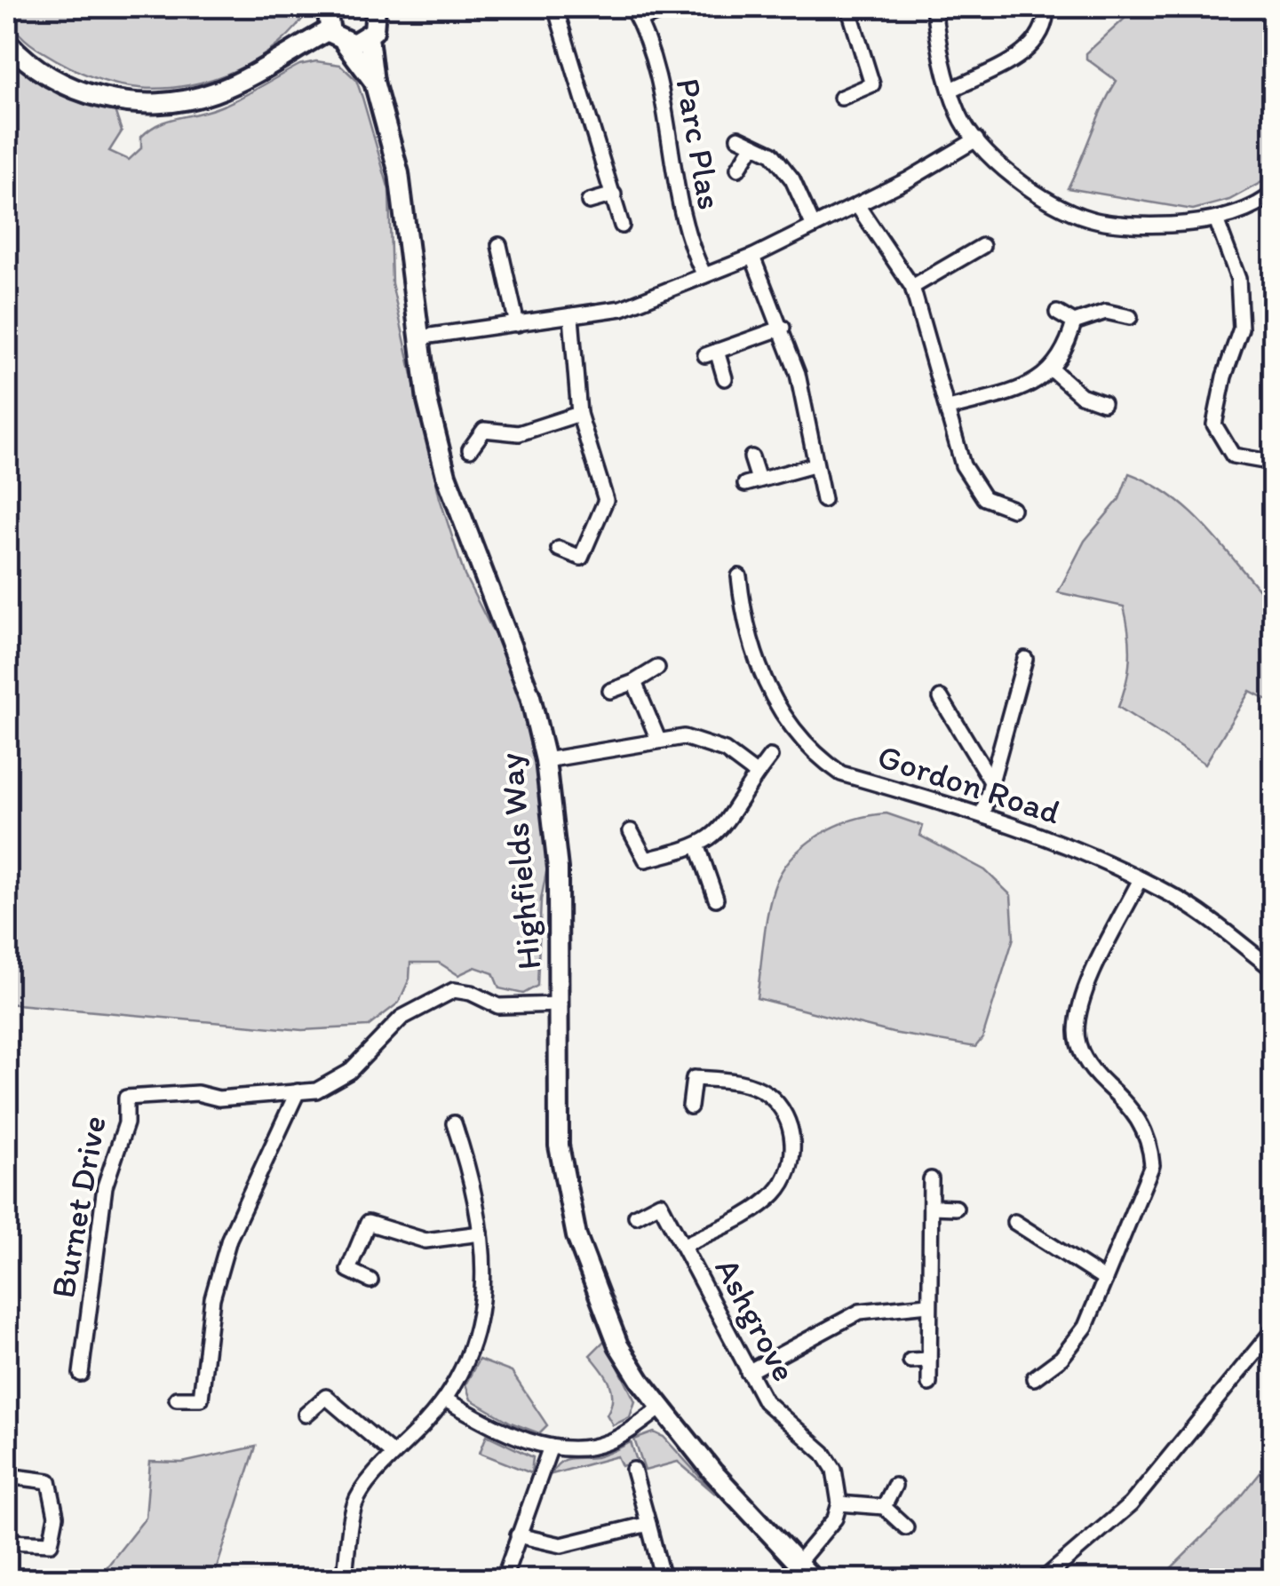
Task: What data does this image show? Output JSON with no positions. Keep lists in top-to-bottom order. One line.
{"streets":{"main road":["Highfields Way"],"street":["Parc Plas","Gordon Road","Burnet Drive","Ashgrove"]},"crossings":[["Highfields Way","Burnet Drive"]]}
